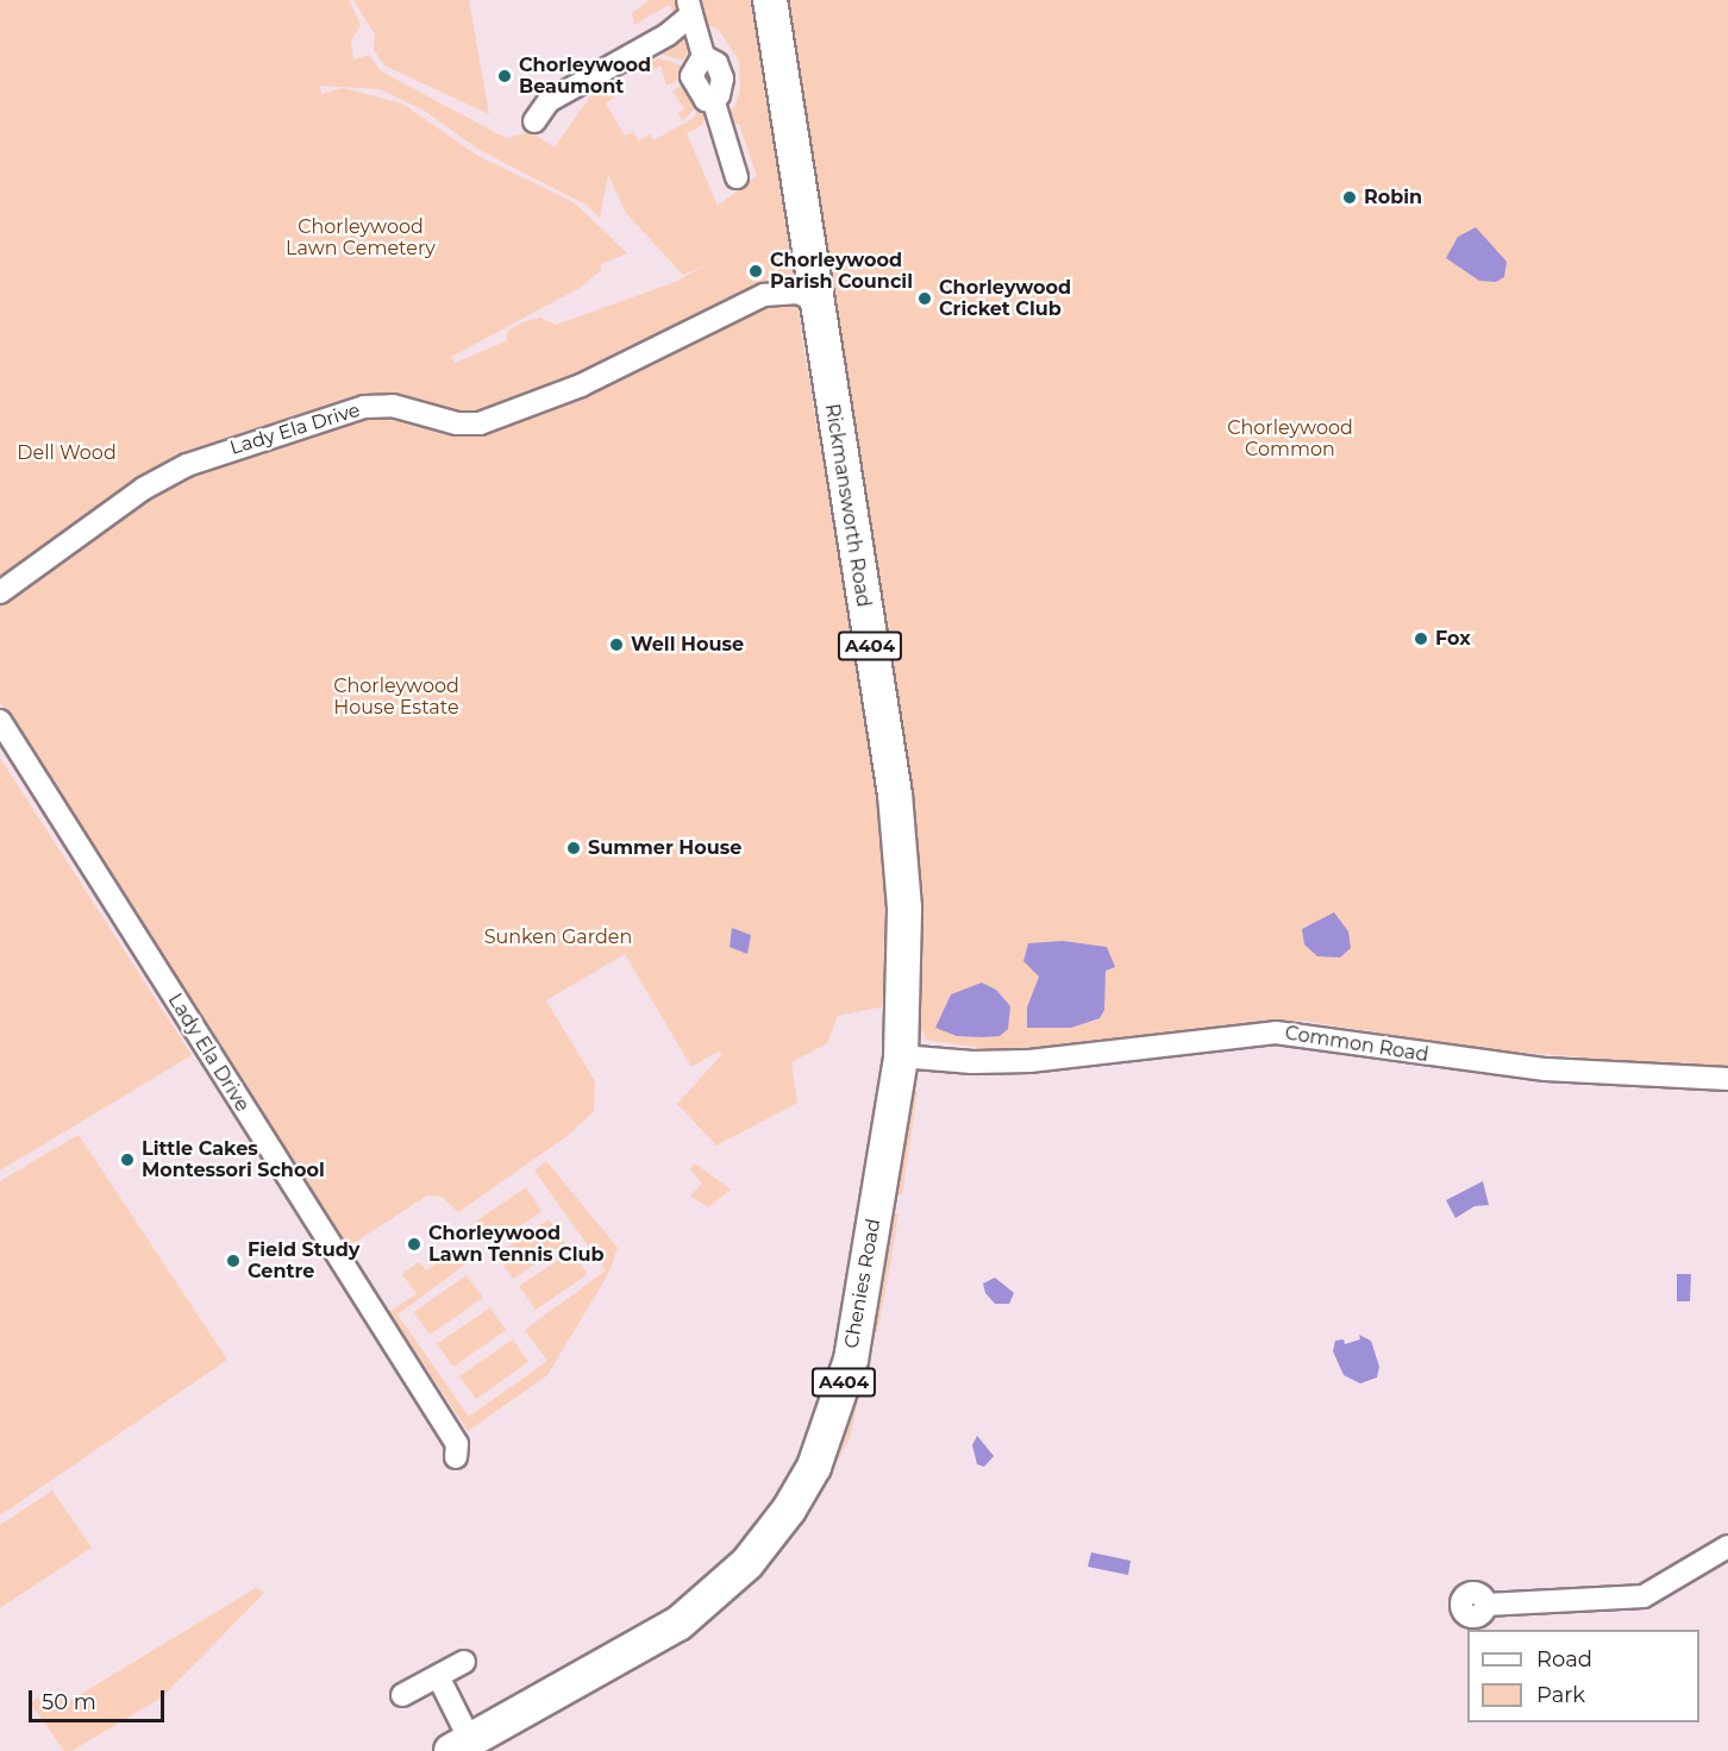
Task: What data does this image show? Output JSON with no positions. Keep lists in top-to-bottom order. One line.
{"streets":{"main road":["Rickmansworth Road","A404","Chenies Road"],"street":["Lady Ela Drive","Common Road"]},"crossings":[["Lady Ela Drive","Rickmansworth Road"],["Rickmansworth Road","Common Road"],["Rickmansworth Road","Chenies Road"],["Common Road","Chenies Road"]],"parks":["Chorleywood Lawn Cemetery","Chorleywood Common","Dell Wood","Chorleywood House Estate","Sunken Garden"],"places":["Chorleywood Beaumont","Robin","Chorleywood Parish Council","Chorleywood Cricket Club","Fox","Well House","Summer House","Little Cakes Montessori School","Chorleywood Lawn Tennis Club","Field Study Centre"],"legend":["Road","Park"],"scale_bar":"50 m"}
